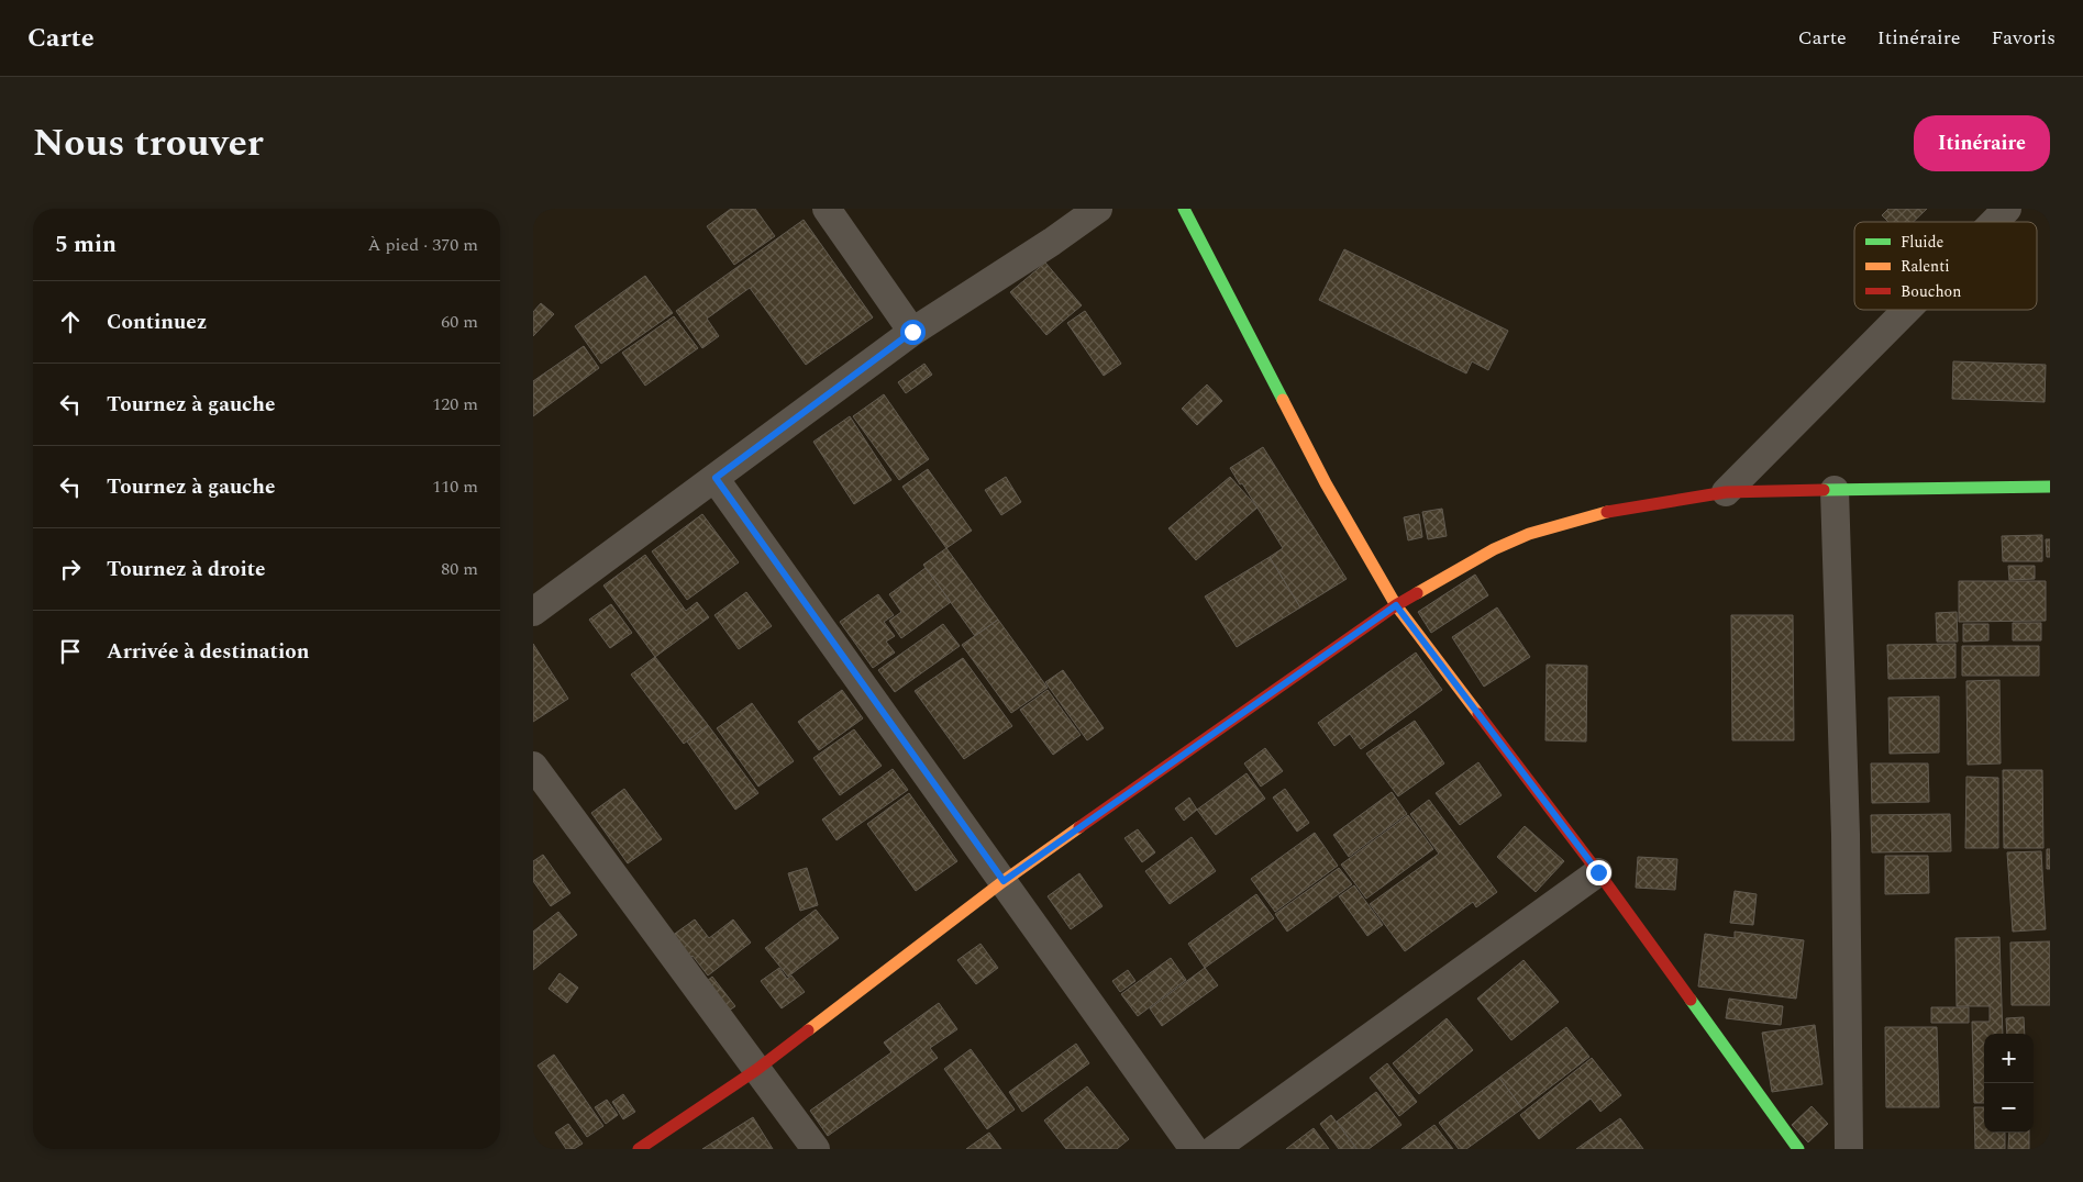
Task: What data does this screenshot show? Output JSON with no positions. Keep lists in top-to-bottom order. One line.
{"legend":["Fluide","Ralenti","Bouchon"],"page":{"header":"Carte","nav":["Carte","Itinéraire","Favoris"],"title":"Nous trouver","buttons":"Itinéraire","heading":["5 min","À pied · 370 m"],"list":[["Continuez","60 m"],["Tournez à gauche","120 m"],["Tournez à gauche","110 m"],["Tournez à droite","80 m"],"Arrivée à destination"],"map_buttons":["+","−"]}}
